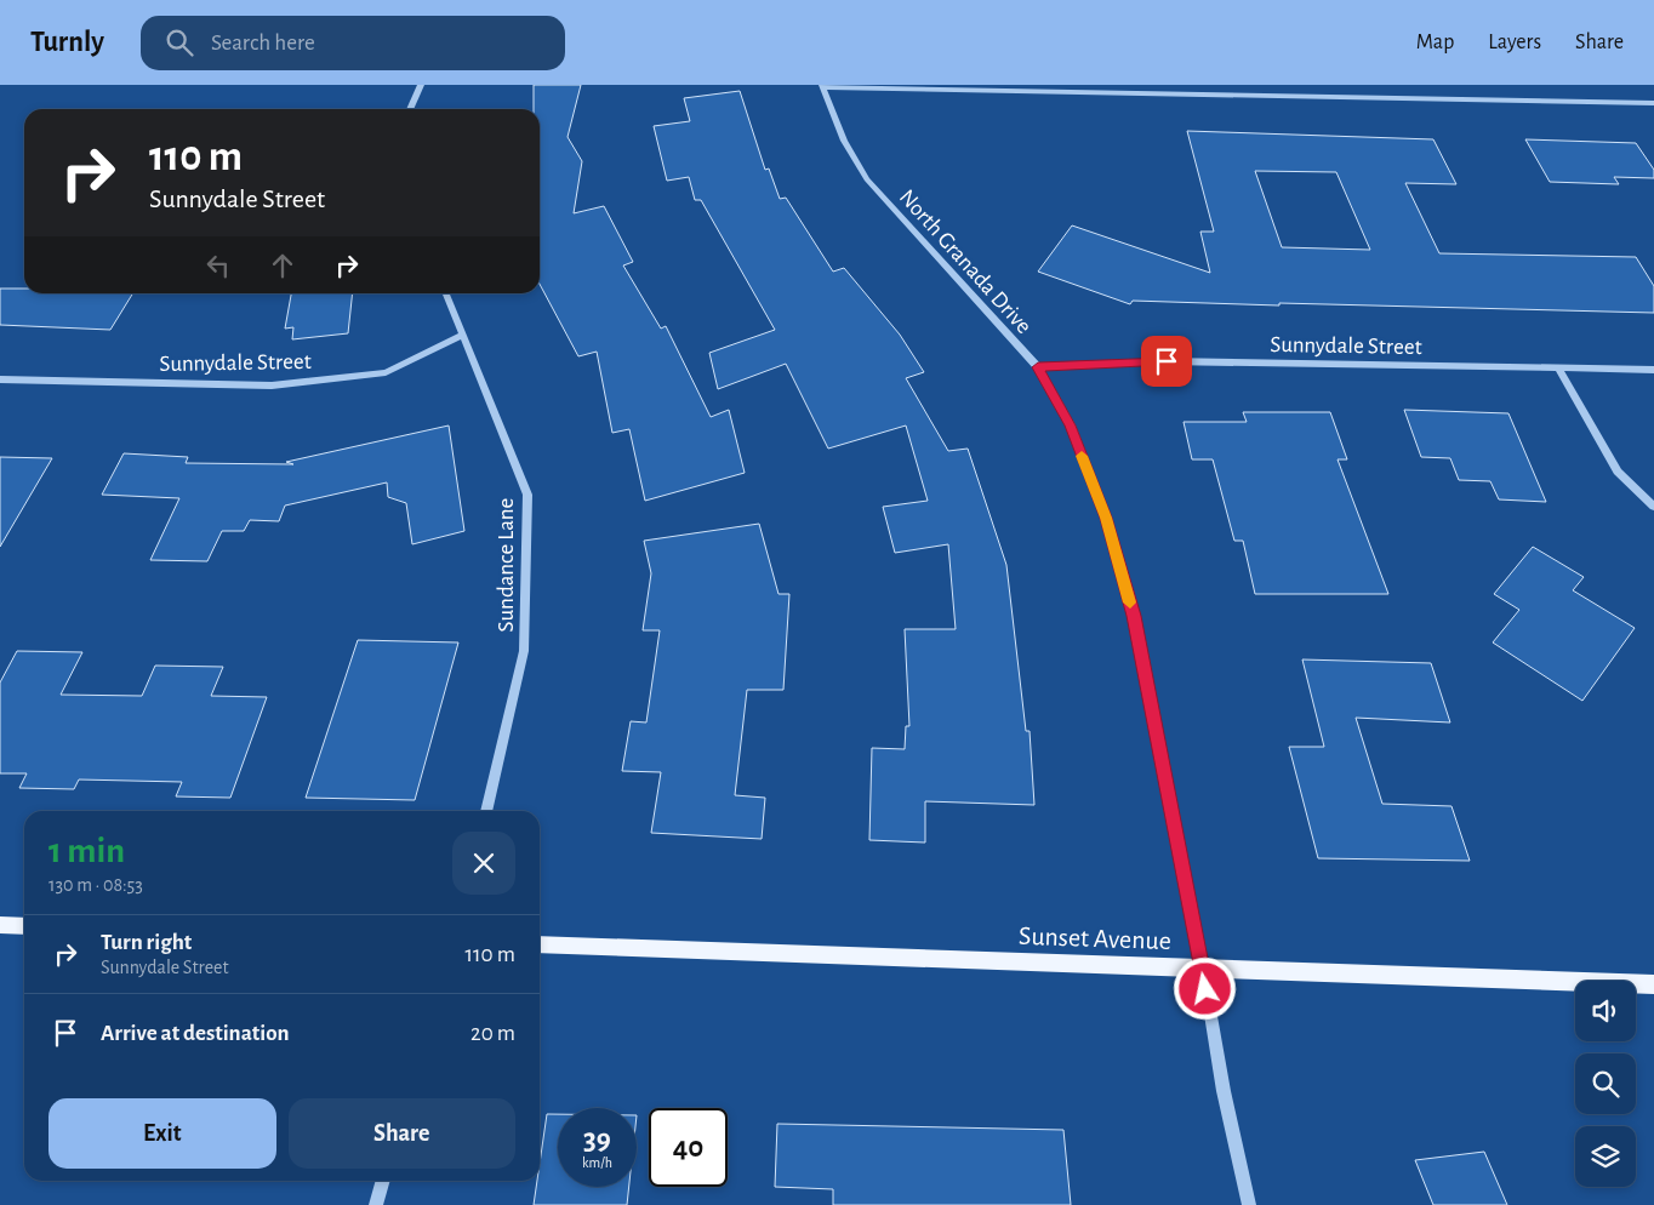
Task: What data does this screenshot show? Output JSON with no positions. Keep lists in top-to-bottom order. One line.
{"streets":{"main road":["Sunset Avenue"],"street":["North Granada Drive","Sunnydale Street","Sundance Lane"]},"crossings":[["North Granada Drive","Sunnydale Street"],["North Granada Drive","Sunset Avenue"],["Sunnydale Street","Sundance Lane"]],"page":{"header":"Turnly","search":"Search here","nav":["Map","Layers","Share"],"turn":["110 m","Sunnydale Street"],"heading":["1 min","130 m · 08:53"],"list":[{"name":"Turn right","note":"Sunnydale Street","value":"110 m"},{"name":"Arrive at destination","value":"20 m"}],"buttons":["Exit","Share"],"speed":"39 km/h","limit":"40"}}
